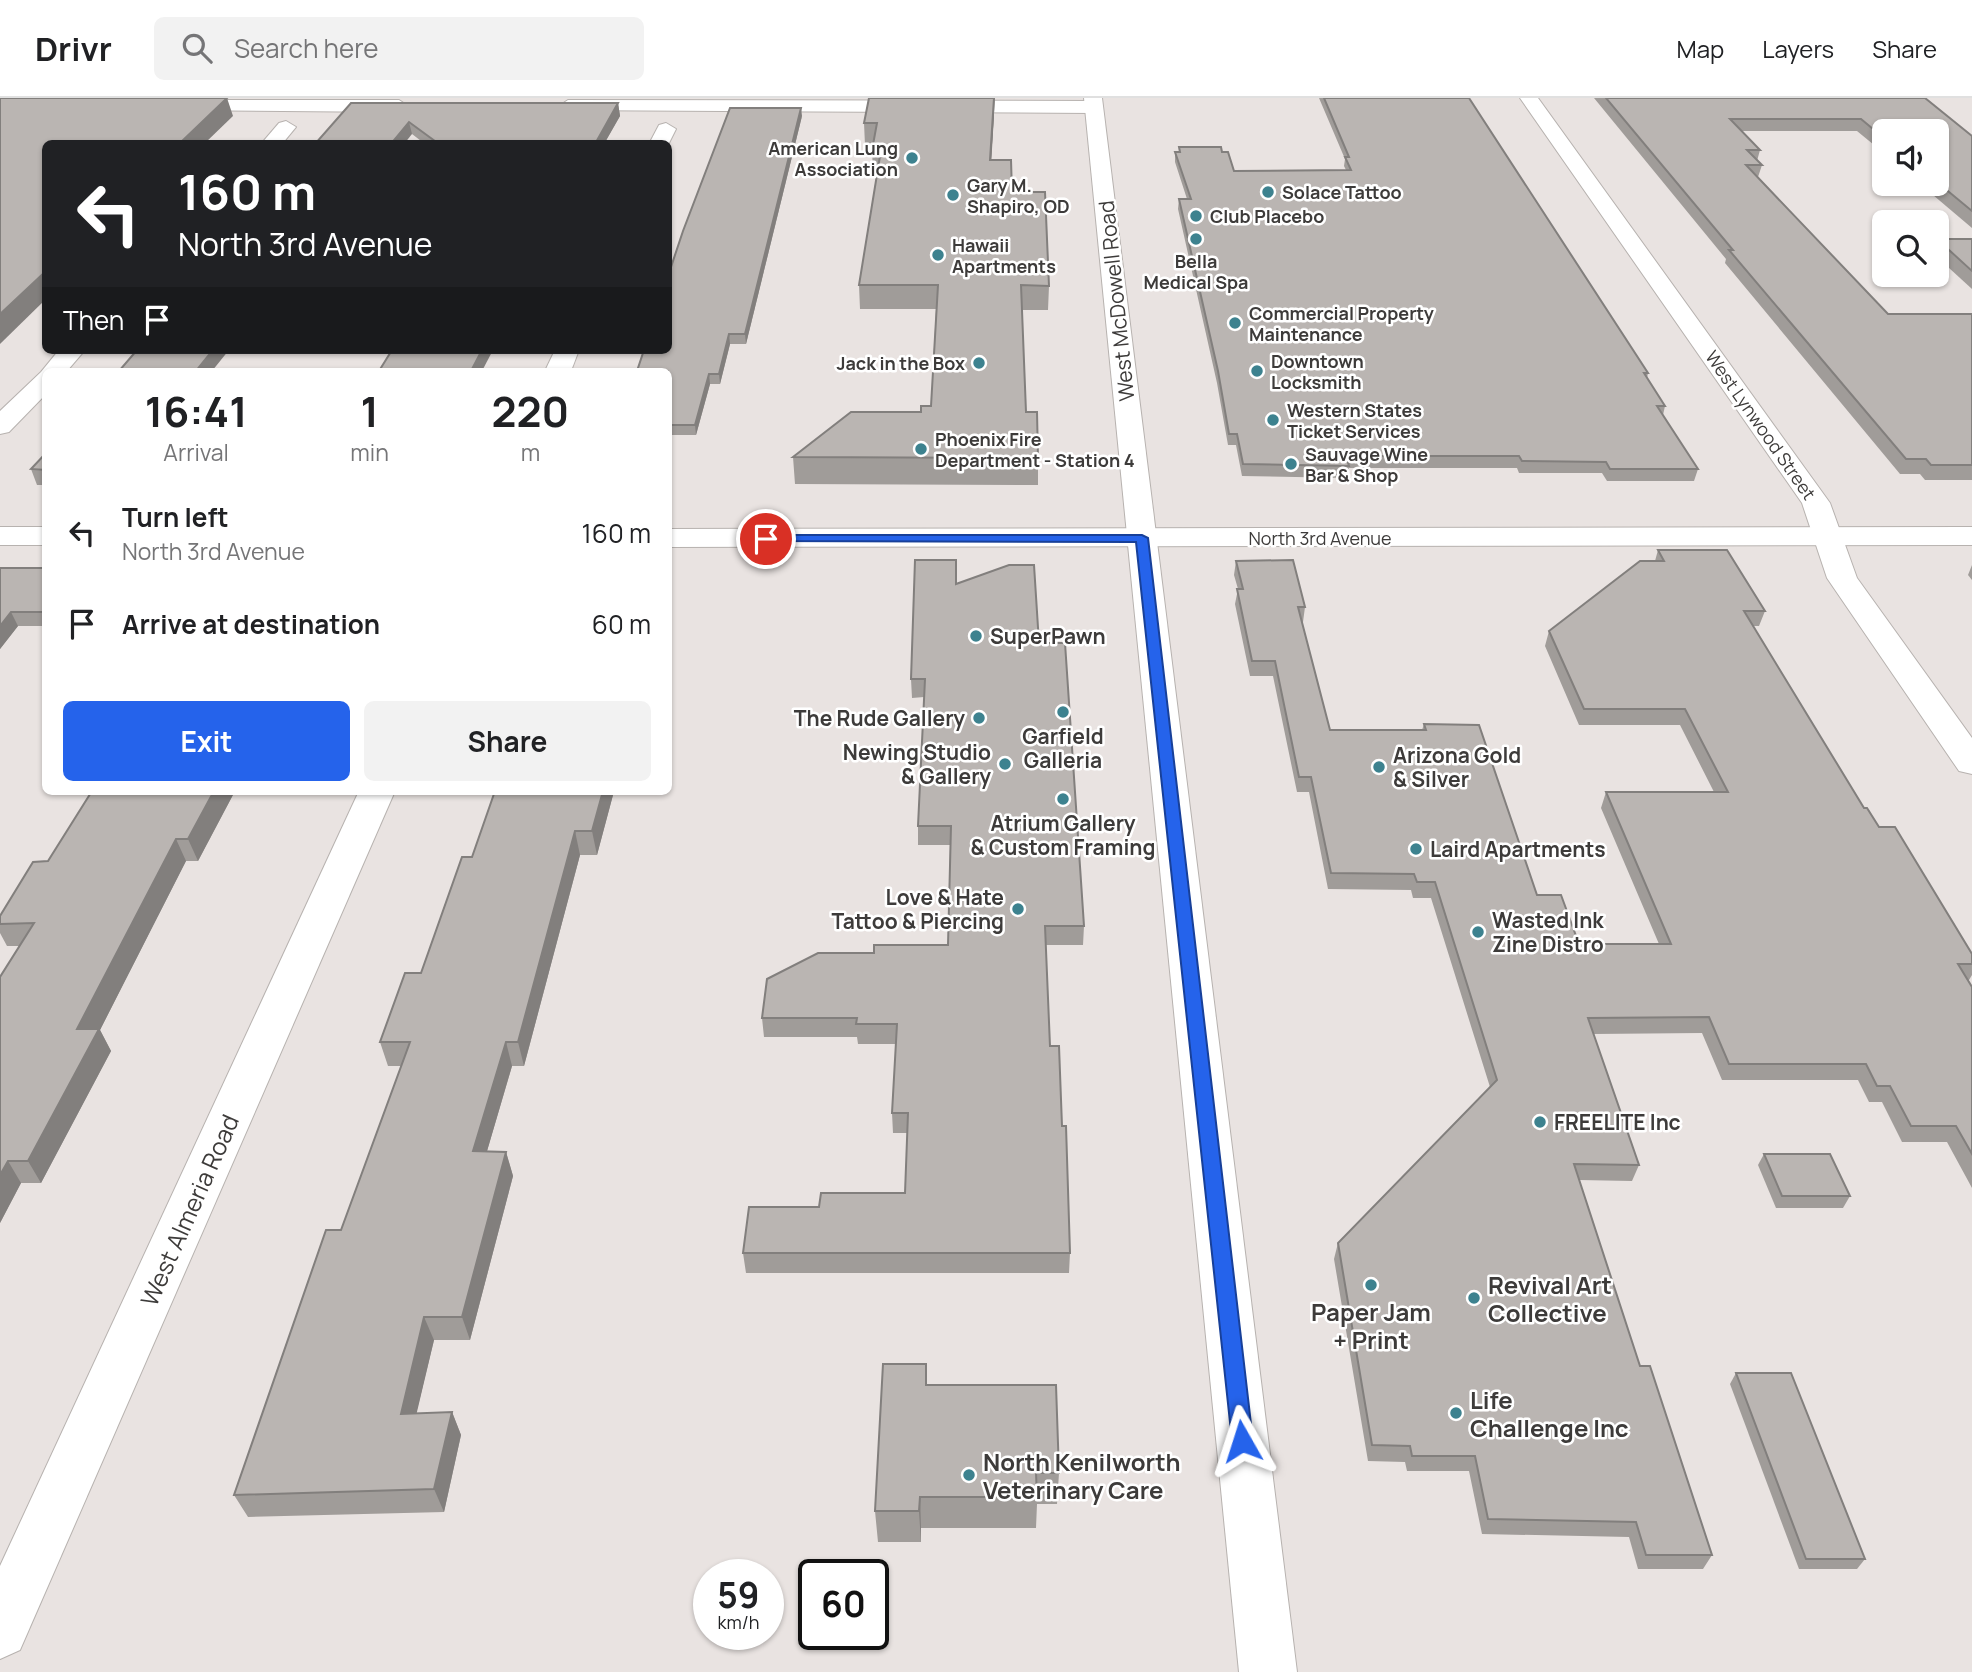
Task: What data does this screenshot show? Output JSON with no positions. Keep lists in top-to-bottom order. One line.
{"streets":{"street":["West McDowell Road","West Lynwood Street","North 3rd Avenue","West Almeria Road"]},"crossings":[["West McDowell Road","North 3rd Avenue"],["West Lynwood Street","North 3rd Avenue"]],"places":["American Lung Association","Solace Tattoo","Gary M. Shapiro, OD","Club Placebo","Bella Medical Spa","Hawaii Apartments","Commercial Property Maintenance","Jack in the Box","Downtown Locksmith","Western States Ticket Services","Phoenix Fire Department - Station 4","Sauvage Wine Bar & Shop","SuperPawn","Garfield Galleria","The Rude Gallery","Newing Studio & Gallery","Arizona Gold & Silver","Atrium Gallery & Custom Framing","Laird Apartments","Love & Hate Tattoo & Piercing","Wasted Ink Zine Distro","FREELITE Inc","Paper Jam + Print","Revival Art Collective","Life Challenge Inc","North Kenilworth Veterinary Care"],"page":{"header":"Drivr","search":"Search here","nav":["Map","Layers","Share"],"turn":["160 m","North 3rd Avenue"],"then":"Then","eta":["16:41","Arrival","1","min","220","m"],"list":[{"name":"Turn left","note":"North 3rd Avenue","value":"160 m"},{"name":"Arrive at destination","value":"60 m"}],"buttons":["Exit","Share"],"speed":"59 km/h","limit":"60"}}
